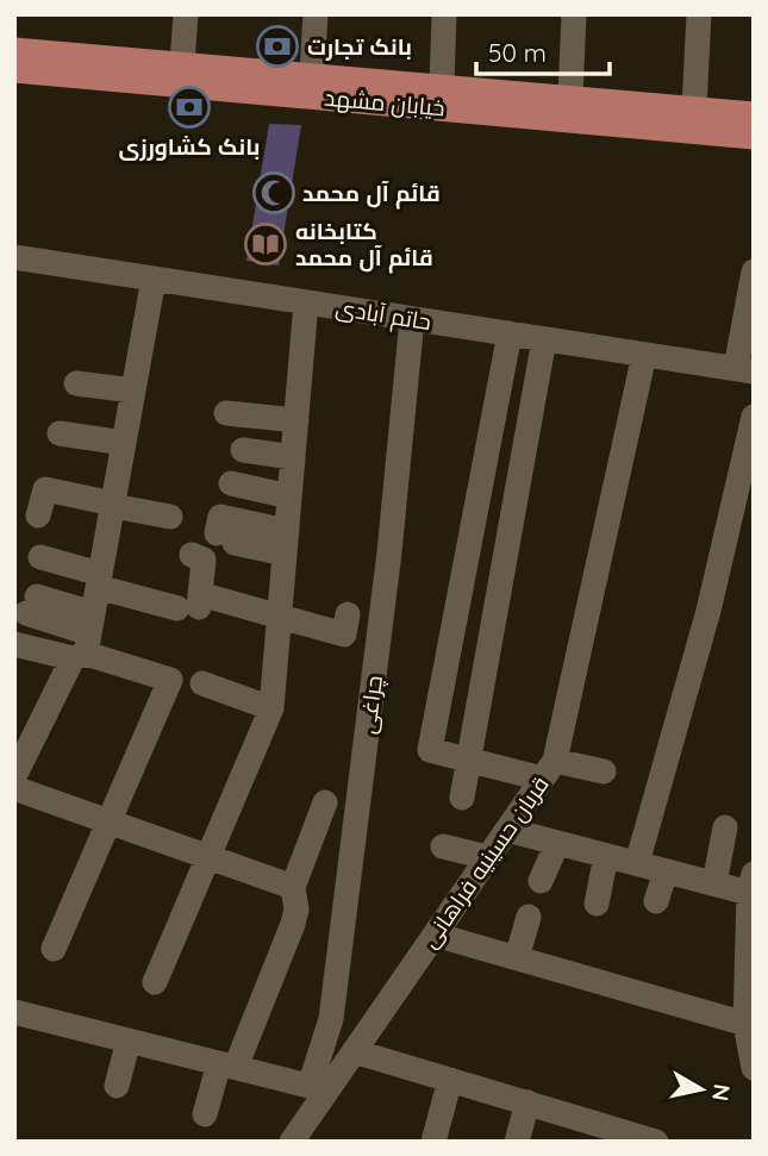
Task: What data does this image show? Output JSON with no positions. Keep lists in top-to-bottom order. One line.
{"streets":{"main road":["خیابان مشهد"],"street":["حاتم آبادی","چراغی","قربان حسینیه فراهانی"]},"crossings":[["حاتم آبادی","چراغی"],["حاتم آبادی","قربان حسینیه فراهانی"],["چراغی","قربان حسینیه فراهانی"]],"places":{"bank":["بانک تجارت","بانک کشاورزی"],"mosque":["قائم آل محمد"],"library":["کتابخانه قائم آل محمد"]},"scale_bar":"50 m","north":"right"}
